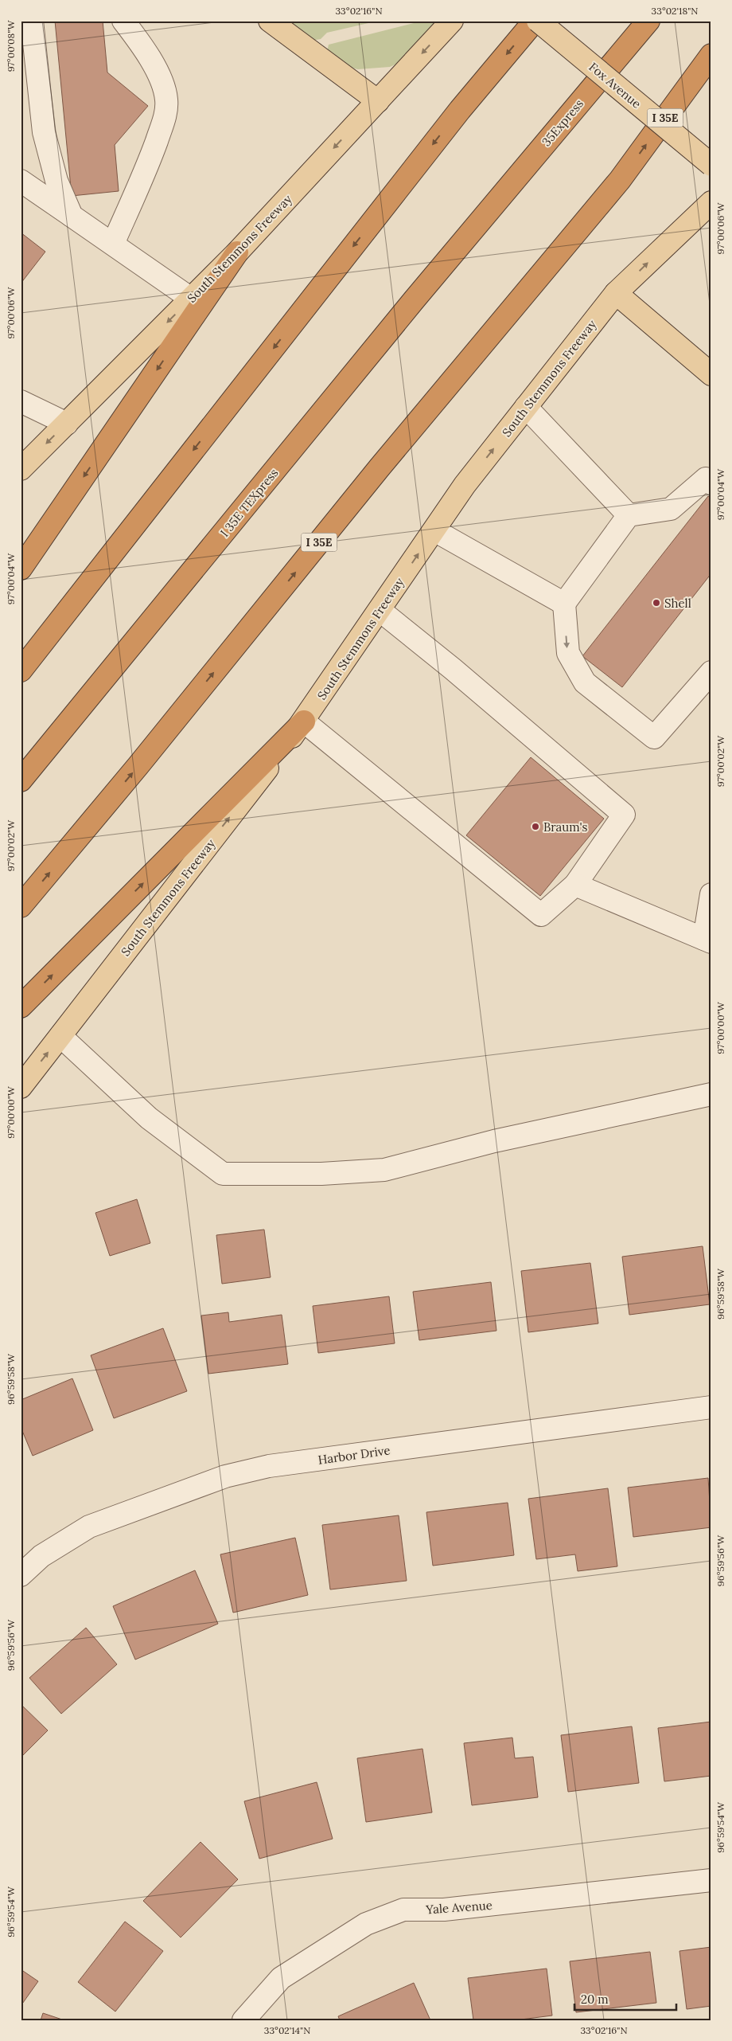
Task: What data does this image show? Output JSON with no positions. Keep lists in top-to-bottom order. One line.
{"streets":{"highway":["I 35E","35Express","I 35E TEXpress"],"main road":["Fox Avenue","South Stemmons Freeway"],"street":["Harbor Drive","Yale Avenue"]},"crossings":[["35Express","I 35E TEXpress"]],"places":["Shell","Braum's"],"scale_bar":"20 m","coordinates":["33°02'16\"N","33°02'18\"N","97°00'08\"W","97°00'06\"W","97°00'04\"W","97°00'02\"W","97°00'00\"W","96°59'58\"W","96°59'56\"W","96°59'54\"W","33°02'14\"N"]}
